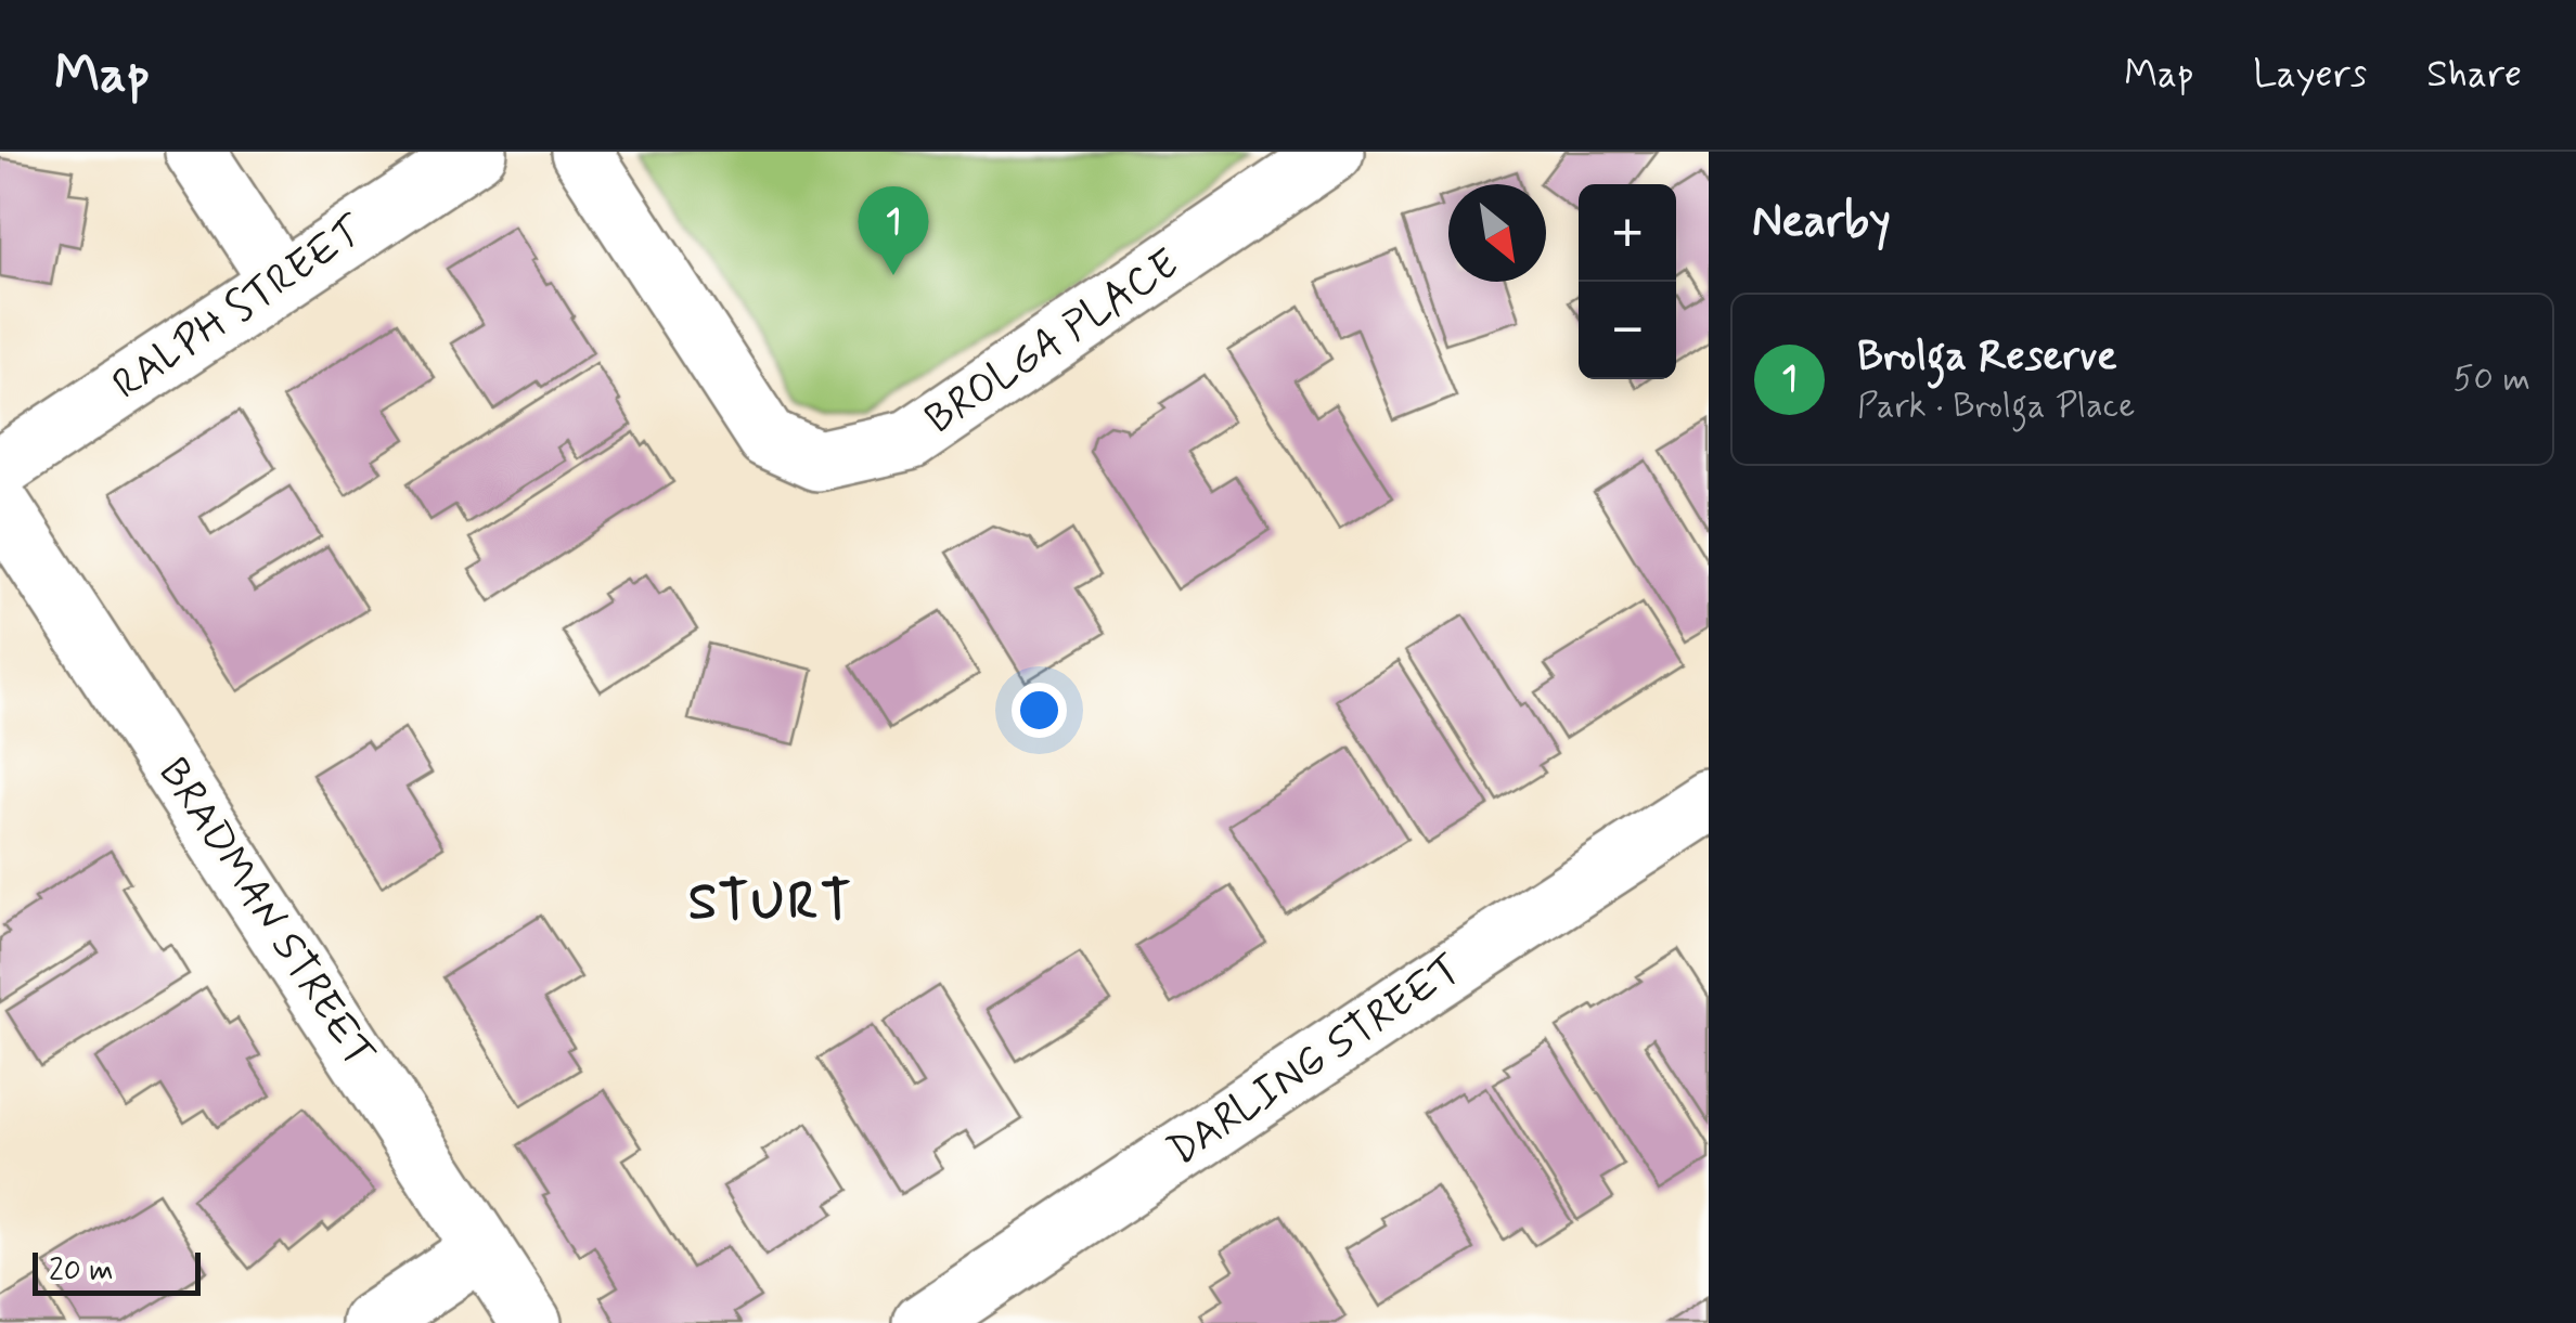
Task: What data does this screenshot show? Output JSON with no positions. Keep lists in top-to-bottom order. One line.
{"streets":{"street":["RALPH STREET","BROLGA PLACE","BRADMAN STREET","DARLING STREET"]},"districts":["STURT"],"scale_bar":"20 m","north":"bottom right","page":{"header":"Map","nav":["Map","Layers","Share"],"heading":"Nearby","map_buttons":["+","−"],"pins":"1","list":[{"mark":"1","name":"Brolga Reserve","note":"Park · Brolga Place","value":"50 m"}],"scale":"20 m"}}
